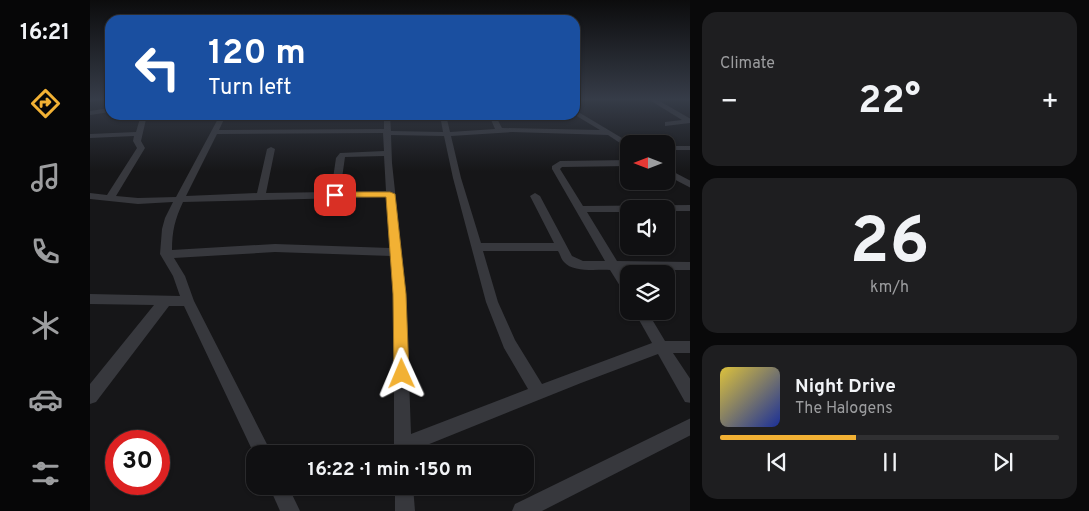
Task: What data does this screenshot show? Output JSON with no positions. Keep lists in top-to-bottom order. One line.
{"north":"left","page":{"tabs":"16:21","tile":["Climate",["26","km/h"]],"turn":["120 m","Turn left"],"heat":["−","22°","+"],"song":["Night Drive","The Halogens"],"limit":"30","trip":"16:22 · 1 min · 150 m"}}
